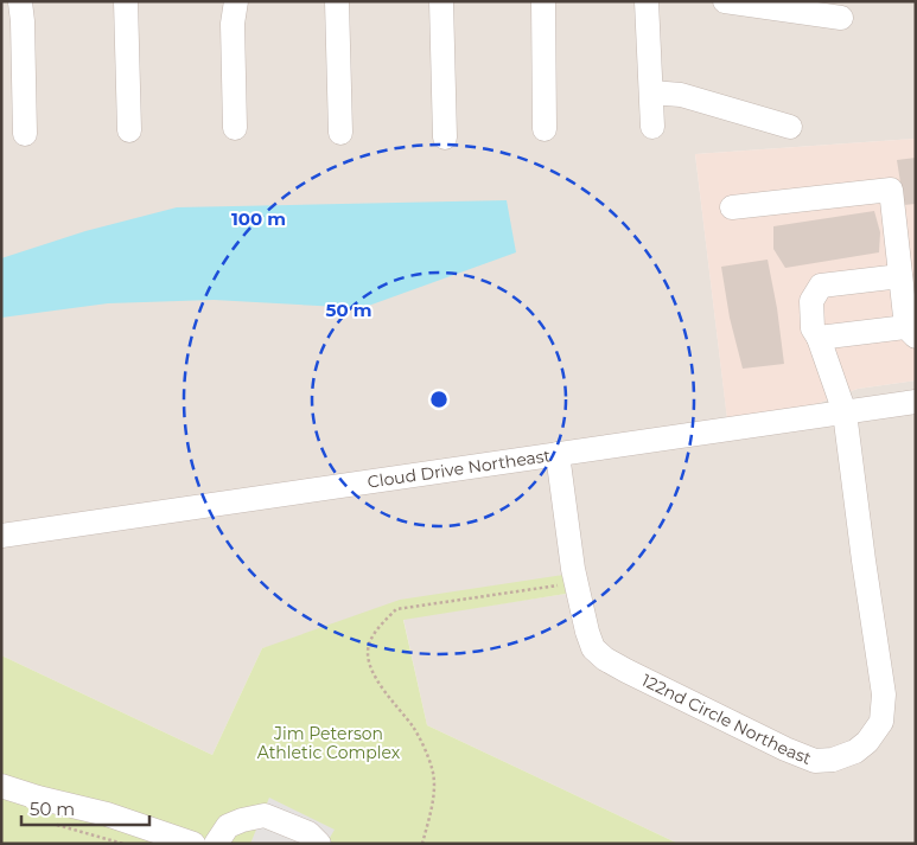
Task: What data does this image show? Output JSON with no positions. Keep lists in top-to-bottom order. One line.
{"streets":{"street":["Cloud Drive Northeast","122nd Circle Northeast"]},"crossings":[["Cloud Drive Northeast","122nd Circle Northeast"]],"parks":["Jim Peterson Athletic Complex"],"scale_bar":"50 m","rings":["100 m","50 m"]}
